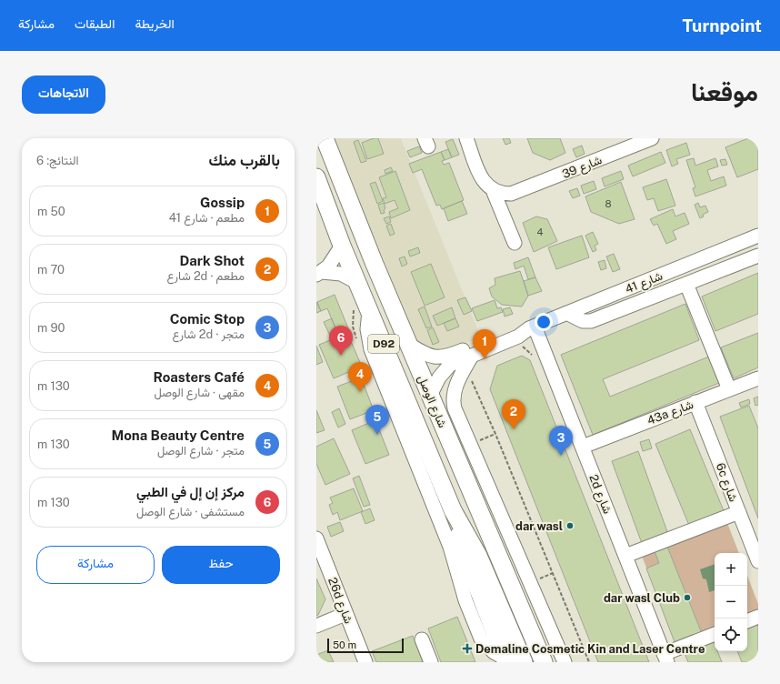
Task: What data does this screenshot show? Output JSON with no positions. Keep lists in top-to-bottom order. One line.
{"streets":{"main road":["D92","شارع الوصل"],"street":["شارع 39","شارع 41","43a شارع","6c شارع","2d شارع","26d شارع"]},"crossings":[["شارع 41","شارع الوصل"],["شارع 41","2d شارع"],["43a شارع","6c شارع"],["43a شارع","2d شارع"]],"places":{"other":["dar wasl","dar wasl Club"],"health":["Demaline Cosmetic Kin and Laser Centre"]},"house_numbers":["8","4"],"scale_bar":"50 m","page":{"header":"Turnpoint","nav":["الخريطة","الطبقات","مشاركة"],"title":"موقعنا","buttons":["الاتجاهات",["حفظ","مشاركة"]],"heading":["بالقرب منك","النتائج: 6"],"list":[{"mark":"1","name":"Gossip","note":"مطعم · شارع 41","value":"50 m"},{"mark":"2","name":"Dark Shot","note":"مطعم · 2d شارع","value":"70 m"},{"mark":"3","name":"Comic Stop","note":"متجر · 2d شارع","value":"90 m"},{"mark":"4","name":"Roasters Café","note":"مقهى · شارع الوصل","value":"130 m"},{"mark":"5","name":"Mona Beauty Centre","note":"متجر · شارع الوصل","value":"130 m"},{"mark":"6","name":"مركز إن إل في الطبي","note":"مستشفى · شارع الوصل","value":"130 m"}],"pins":["6","1","4","2","5","3"],"map_buttons":["+","−"],"scale":"50 m"}}
